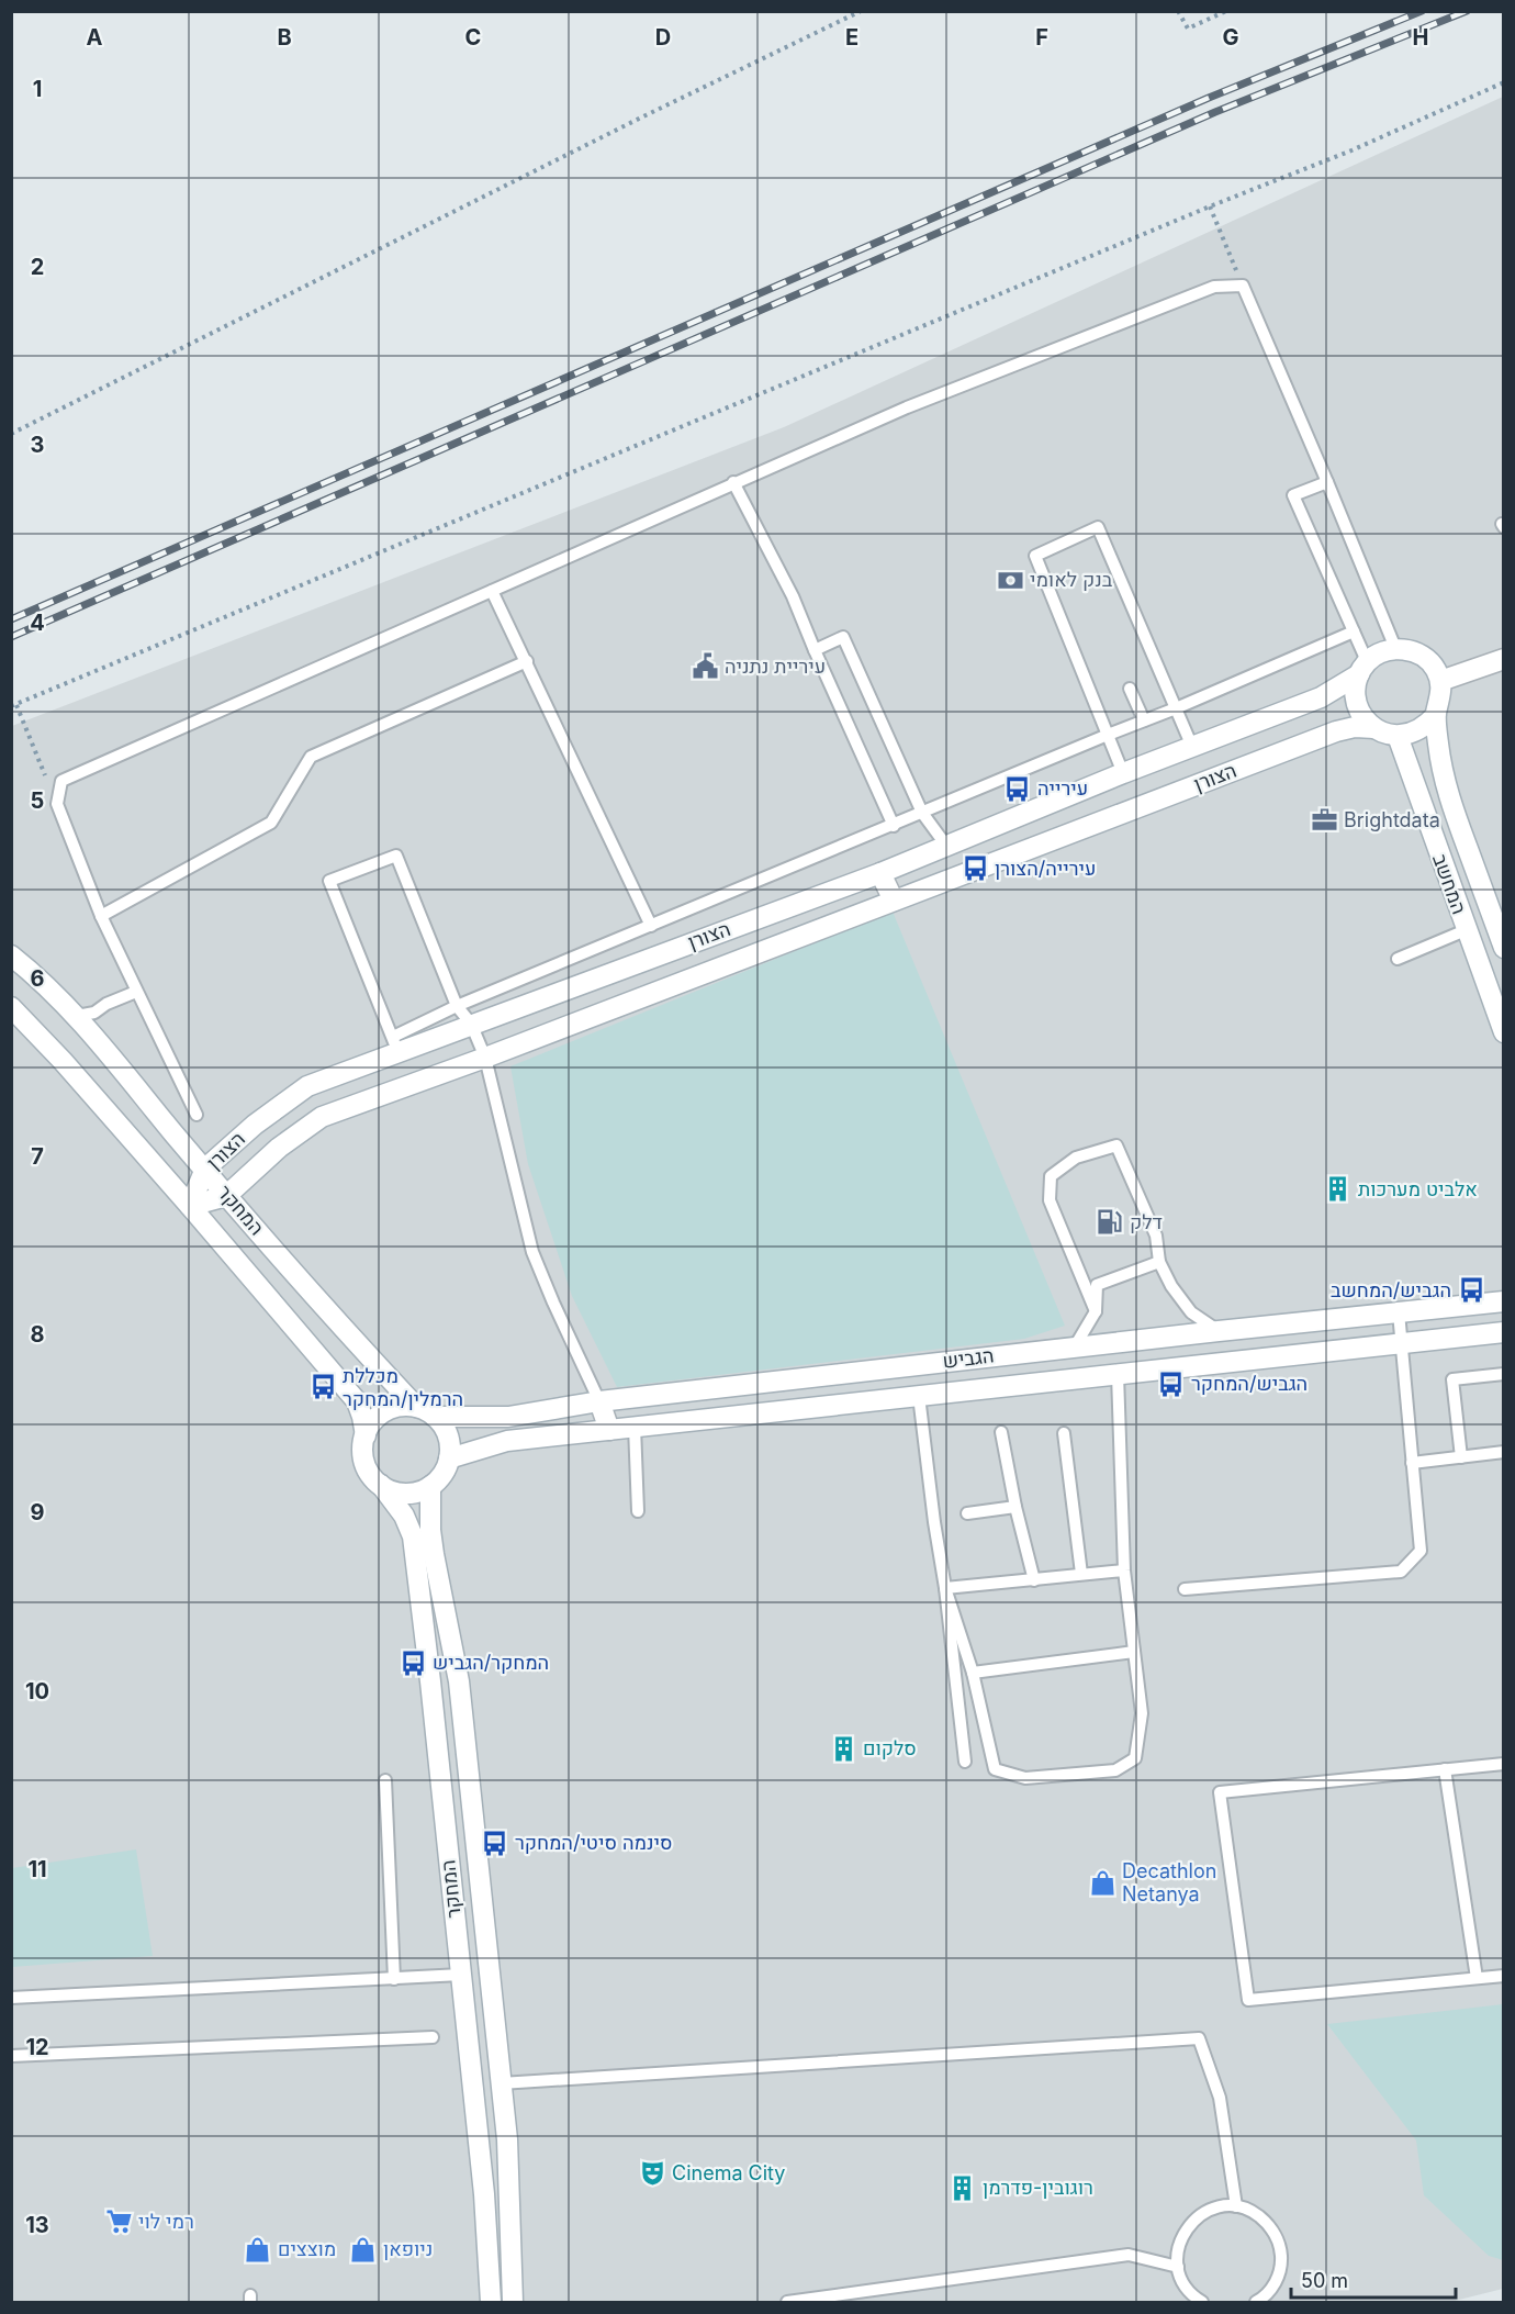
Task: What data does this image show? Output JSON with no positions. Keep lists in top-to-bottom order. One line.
{"streets":{"street":["הצורן","המחשב","המחקר","הגביש"]},"crossings":[["הצורן","המחשב"],["הצורן","המחקר"],["המחקר","הגביש"]],"places":{"bank":["בנק לאומי"],"public building":["עיריית נתניה"],"bus stop":["עירייה","עירייה/הצורן","הגביש/המחשב","הגביש/המחקר","מכללת הרמלין/המחקר","המחקר/הגביש","סינמה סיטי/המחקר"],"office":["Brightdata"],"building":["אלביט מערכות","סלקום","רוגובין-פדרמן"],"fuel station":["דלק"],"shop":["Decathlon Netanya","מוצצים","ניופאן"],"theatre":["Cinema City"],"supermarket":["רמי לוי"]},"scale_bar":"50 m","grid":{"columns":["A","B","C","D","E","F","G","H"],"rows":["1","2","3","4","5","6","7","8","9","10","11","12","13"]}}
